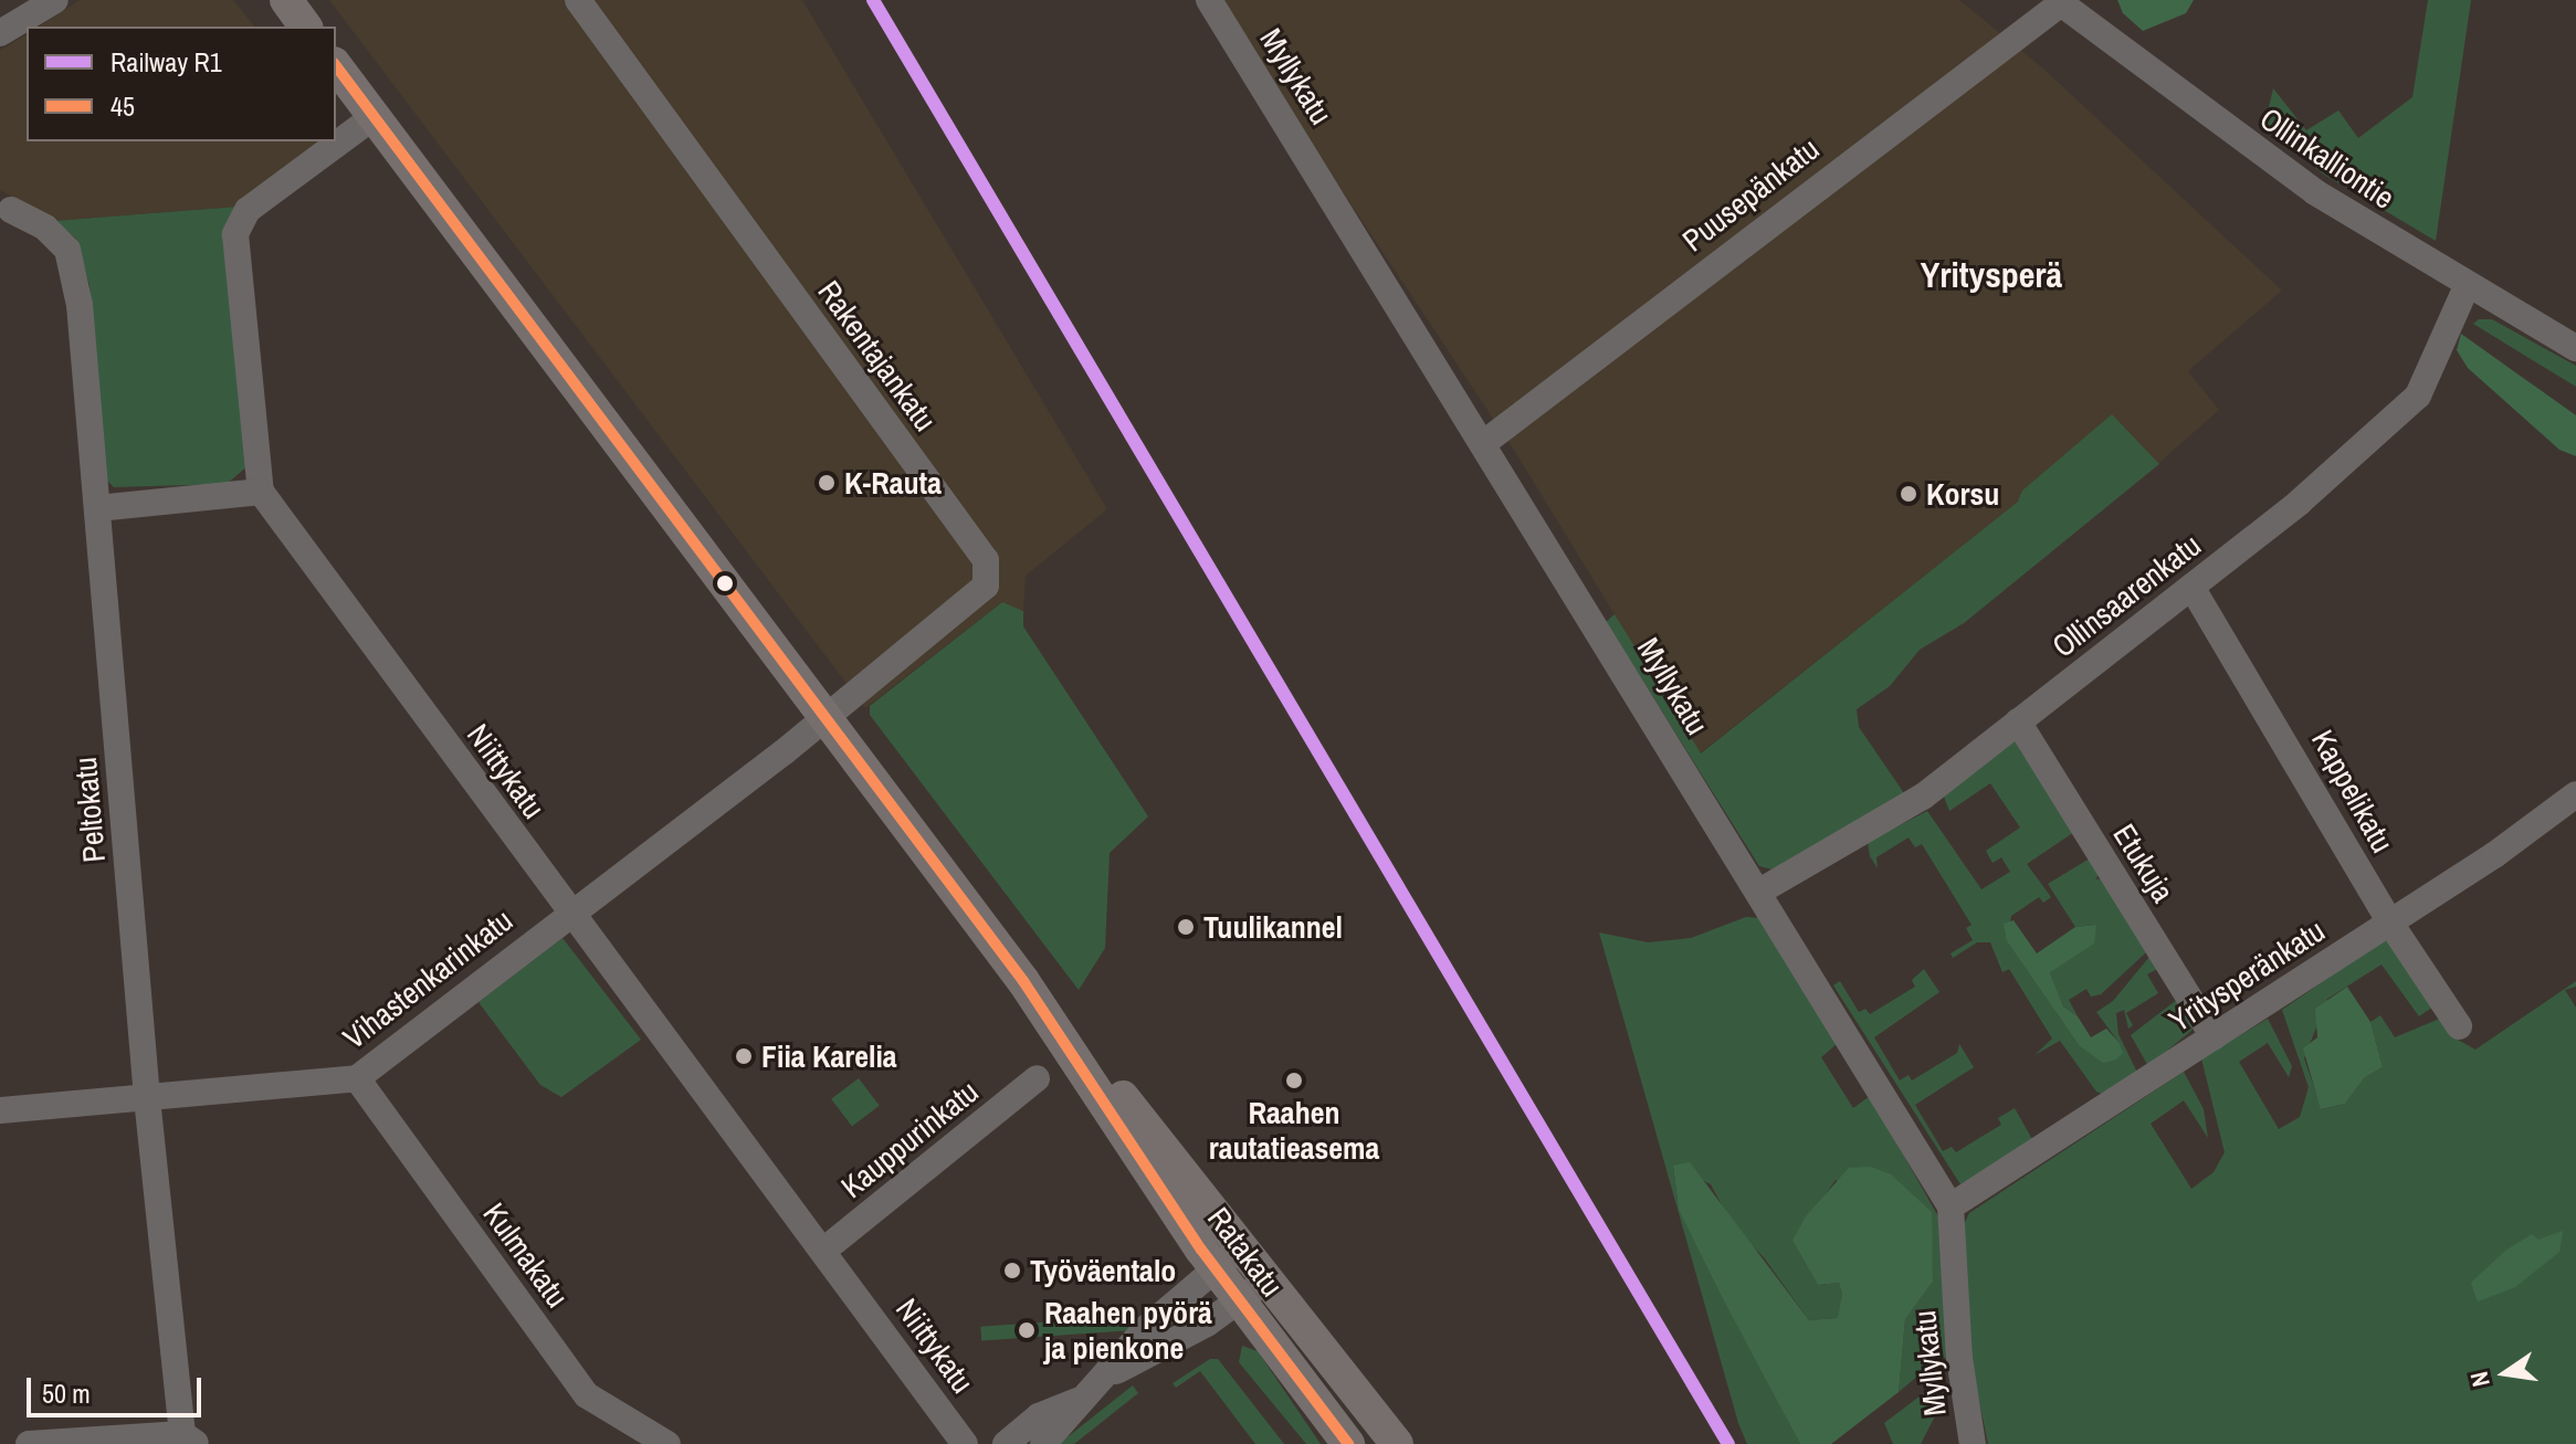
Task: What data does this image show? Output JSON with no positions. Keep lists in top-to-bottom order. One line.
{"streets":{"main road":["Ratakatu"],"street":["Myllykatu","Ollinkalliontie","Puusepänkatu","Rakentajankatu","Ollinsaarenkatu","Niittykatu","Kappelikatu","Peltokatu","Etukuja","Yritysperänkatu","Vihastenkarinkatu","Kauppurinkatu","Kulmakatu"]},"crossings":[["Myllykatu","Puusepänkatu"],["Myllykatu","Ollinsaarenkatu"],["Myllykatu","Yritysperänkatu"],["Ollinkalliontie","Puusepänkatu"],["Ollinkalliontie","Ollinsaarenkatu"],["Rakentajankatu","Vihastenkarinkatu"],["Rakentajankatu","Ratakatu"],["Ollinsaarenkatu","Kappelikatu"],["Ollinsaarenkatu","Etukuja"],["Niittykatu","Vihastenkarinkatu"],["Niittykatu","Kauppurinkatu"],["Kappelikatu","Yritysperänkatu"],["Peltokatu","Vihastenkarinkatu"],["Etukuja","Yritysperänkatu"],["Vihastenkarinkatu","Ratakatu"],["Vihastenkarinkatu","Kulmakatu"]],"districts":["Yritysperä"],"places":["K-Rauta","Korsu","Tuulikannel","Fiia Karelia","Raahen rautatieasema","Työväentalo","Raahen pyörä ja pienkone"],"lines":["rail line R1","transit line 45"],"legend":["Railway R1","45"],"scale_bar":"50 m","north":"left"}
